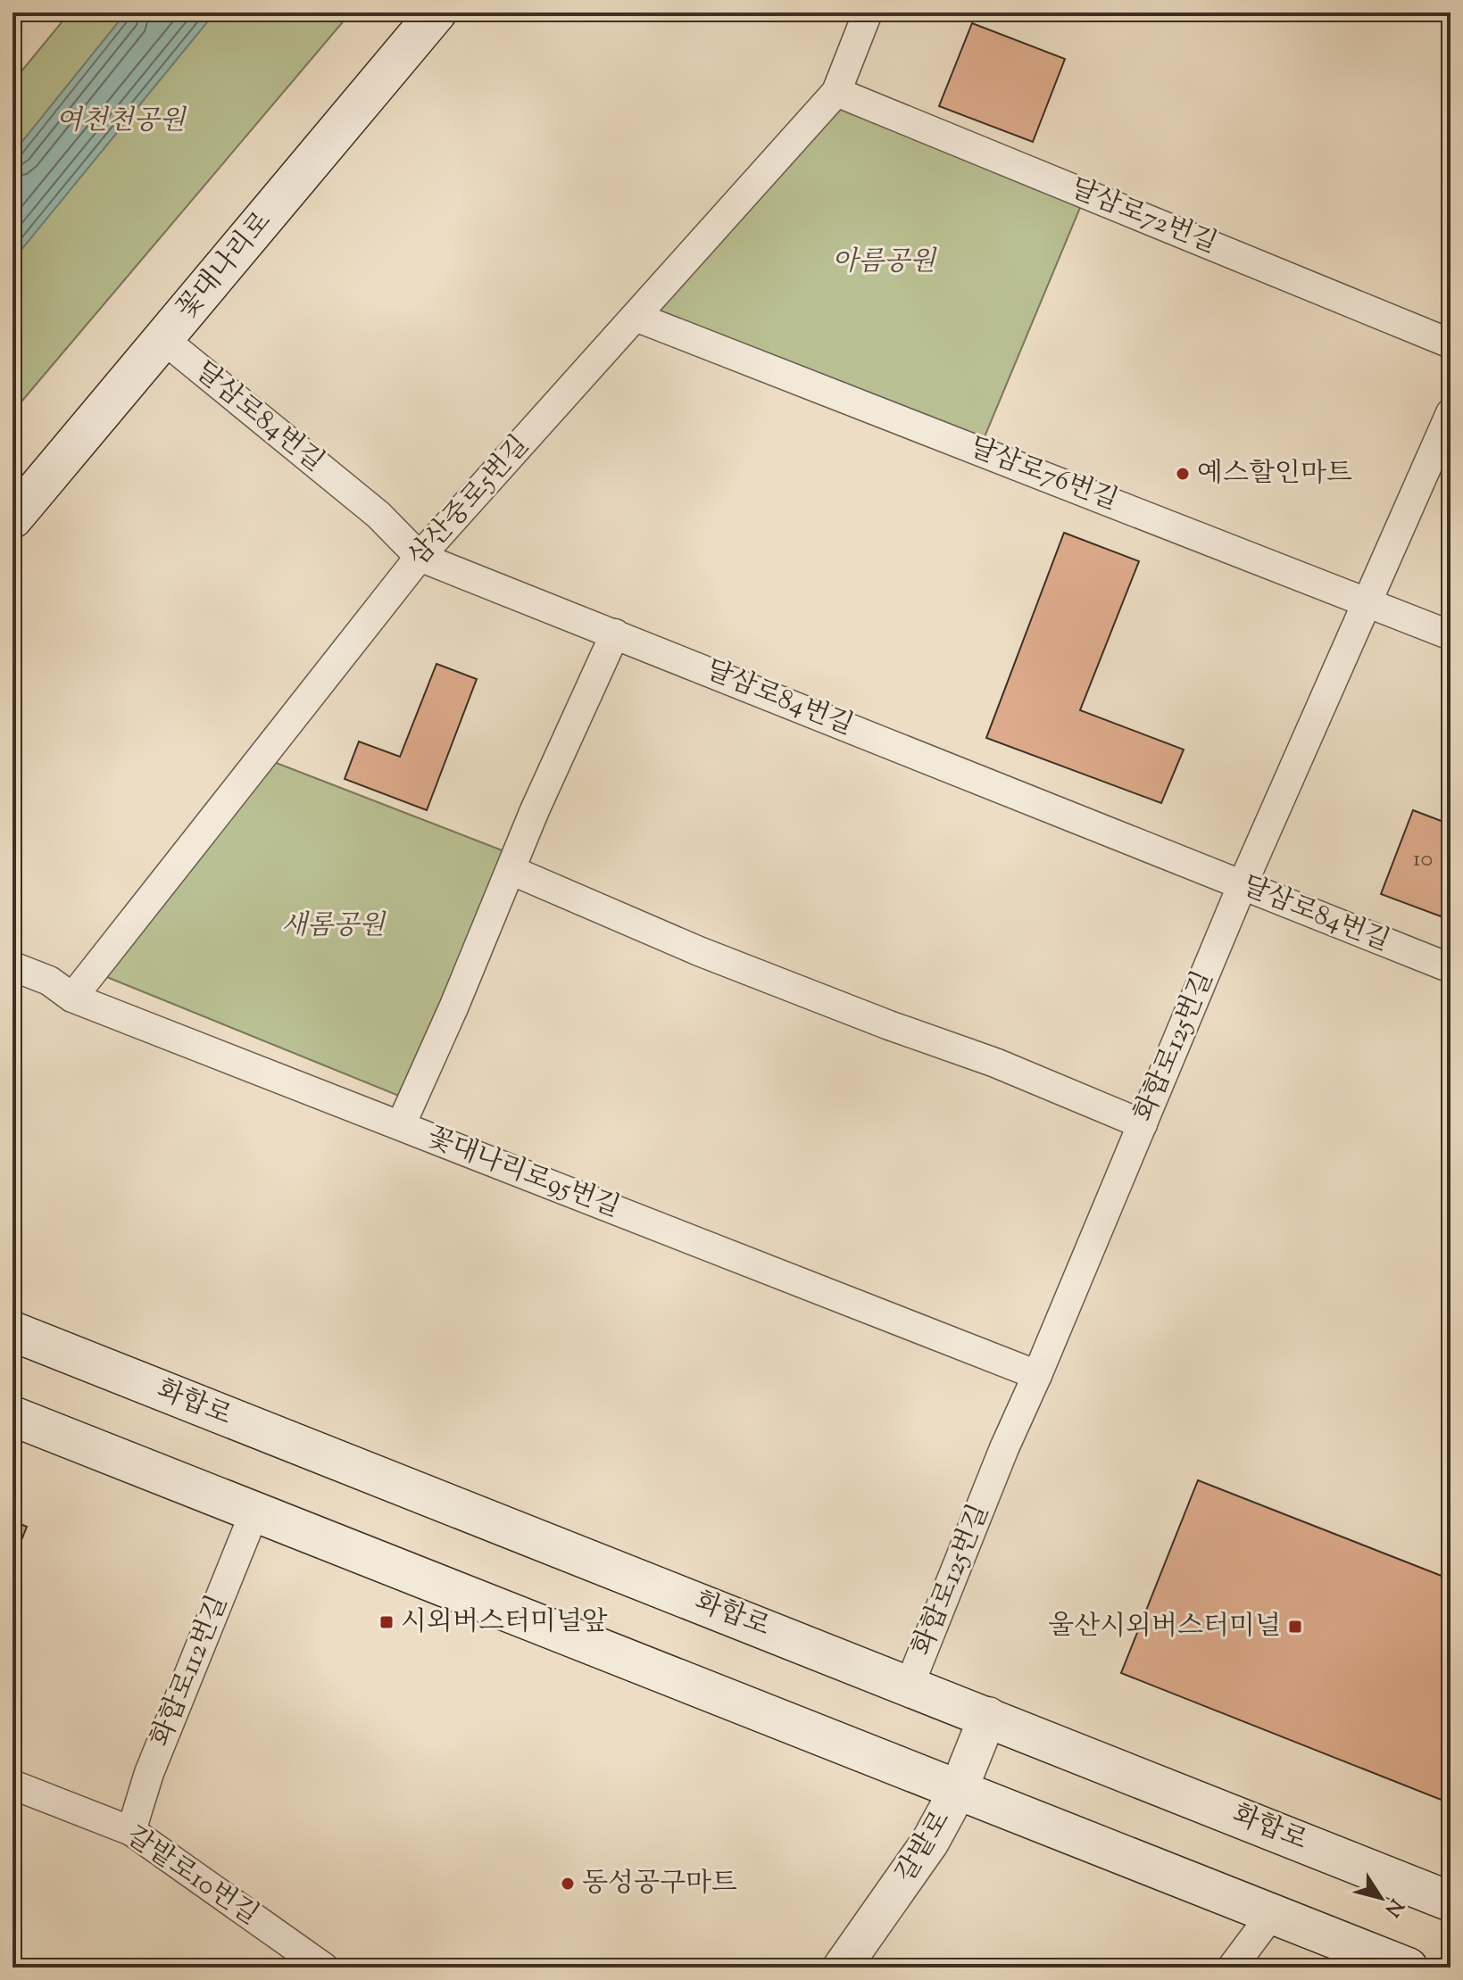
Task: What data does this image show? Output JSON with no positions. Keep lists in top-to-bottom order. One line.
{"streets":{"main road":["꽃대나리로","화합로"],"street":["달삼로72번길","달삼로84번길","달삼로76번길","삼산중로5번길","화합로125번길","꽃대나리로95번길","화합로112번길","갈밭로","갈밭로10번길"]},"crossings":[["달삼로72번길","삼산중로5번길"],["꽃대나리로","달삼로84번길"],["달삼로84번길","삼산중로5번길"],["달삼로84번길","화합로125번길"],["달삼로76번길","삼산중로5번길"],["달삼로76번길","화합로125번길"],["삼산중로5번길","꽃대나리로95번길"],["화합로125번길","꽃대나리로95번길"],["화합로125번길","화합로"],["화합로","갈밭로"],["화합로112번길","갈밭로10번길"]],"parks":["여천천공원","아름공원","새롬공원"],"places":{"other":["예스할인마트","동성공구마트"],"transit":["시외버스터미널앞","울산시외버스터미널"]},"house_numbers":["10"],"north":"bottom right"}
